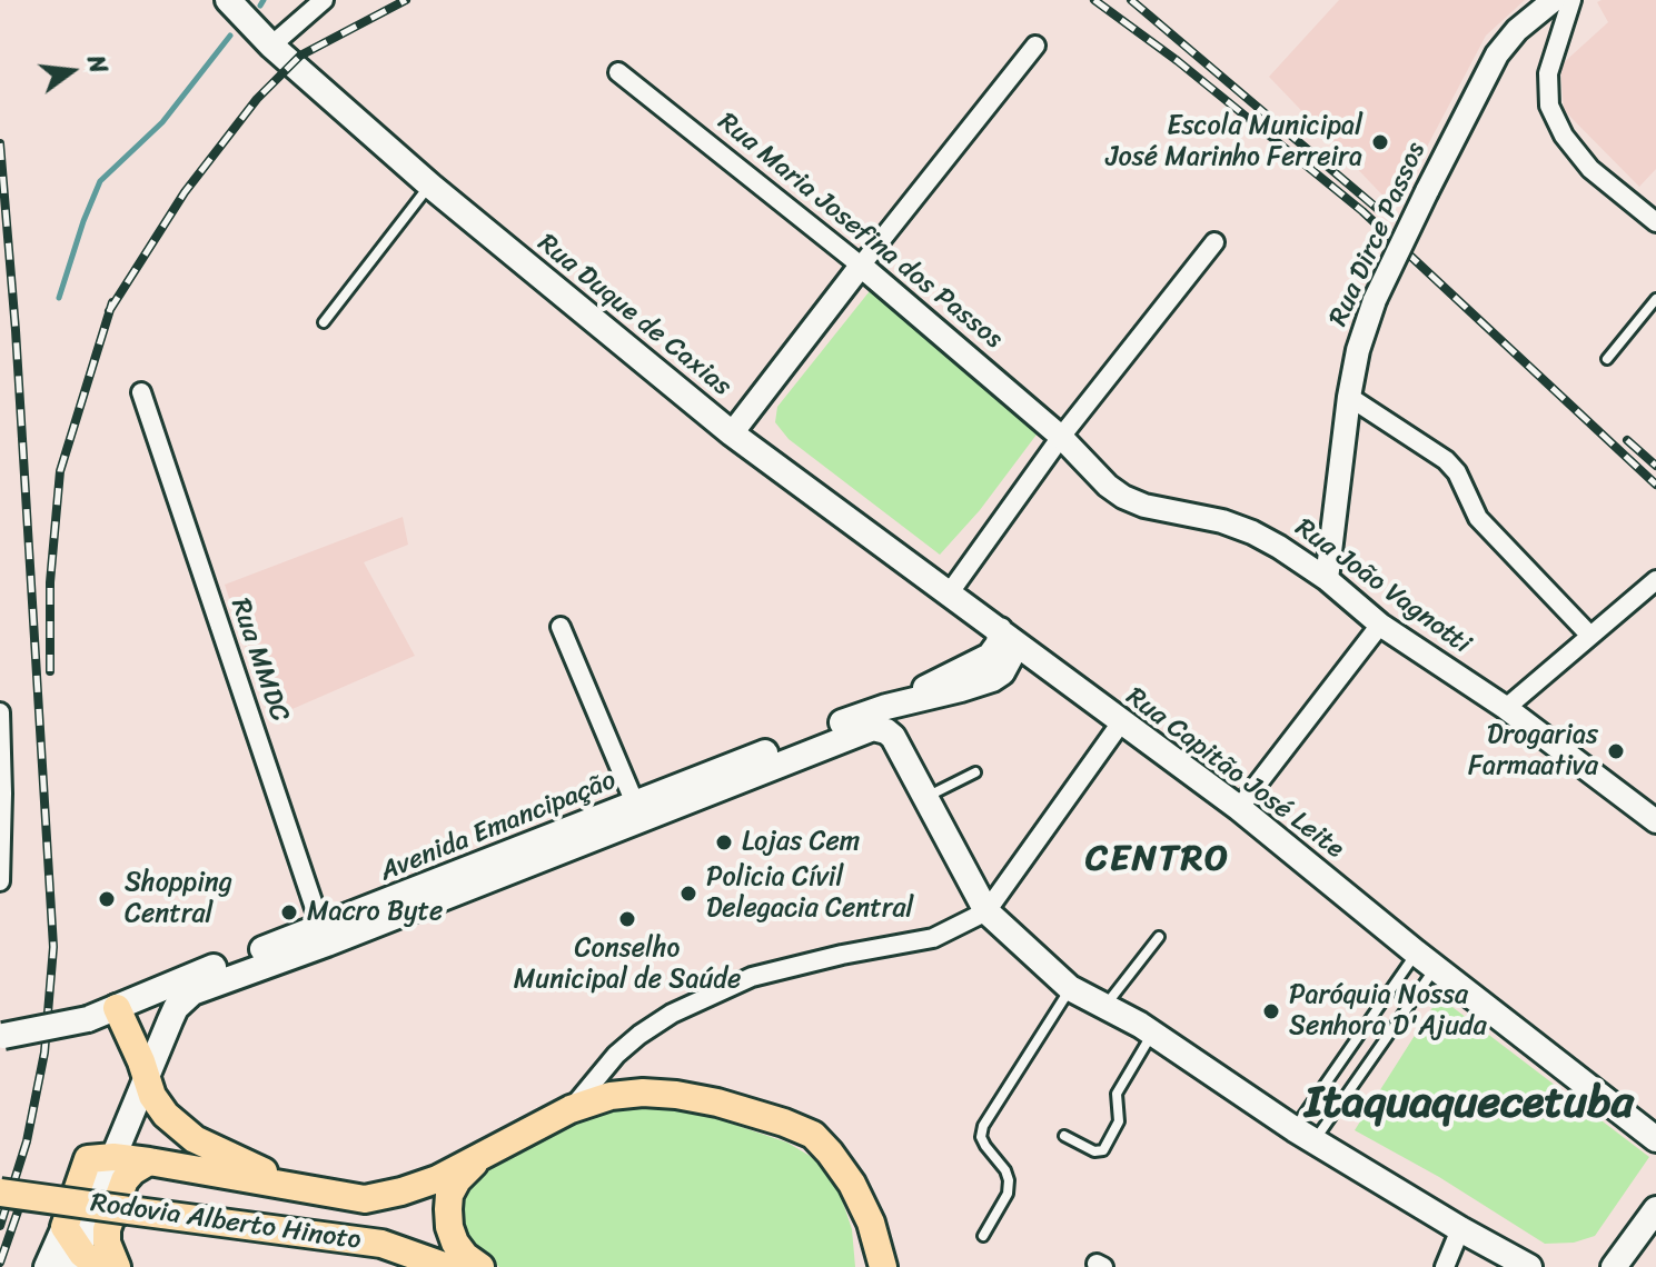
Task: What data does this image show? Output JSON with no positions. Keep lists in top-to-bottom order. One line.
{"streets":{"main road":["Rua Duque de Caxias","Rua Capitão José Leite","Avenida Emancipação","Rodovia Alberto Hinoto"],"street":["Rua Maria Josefina dos Passos","Rua Dirce Passos","Rua João Vagnotti","Rua MMDC"]},"crossings":[["Rua Maria Josefina dos Passos","Rua João Vagnotti"],["Rua Dirce Passos","Rua João Vagnotti"],["Rua Duque de Caxias","Rua Capitão José Leite"],["Rua MMDC","Avenida Emancipação"],["Rua Capitão José Leite","Avenida Emancipação"]],"districts":["CENTRO","Itaquaquecetuba"],"places":["Escola Municipal José Marinho Ferreira","Drogarias Farmaativa","Lojas Cem","Policia Cívil Delegacia Central","Shopping Central","Macro Byte","Conselho Municipal de Saúde","Paróquia Nossa Senhora D'Ajuda"],"north":"right"}
